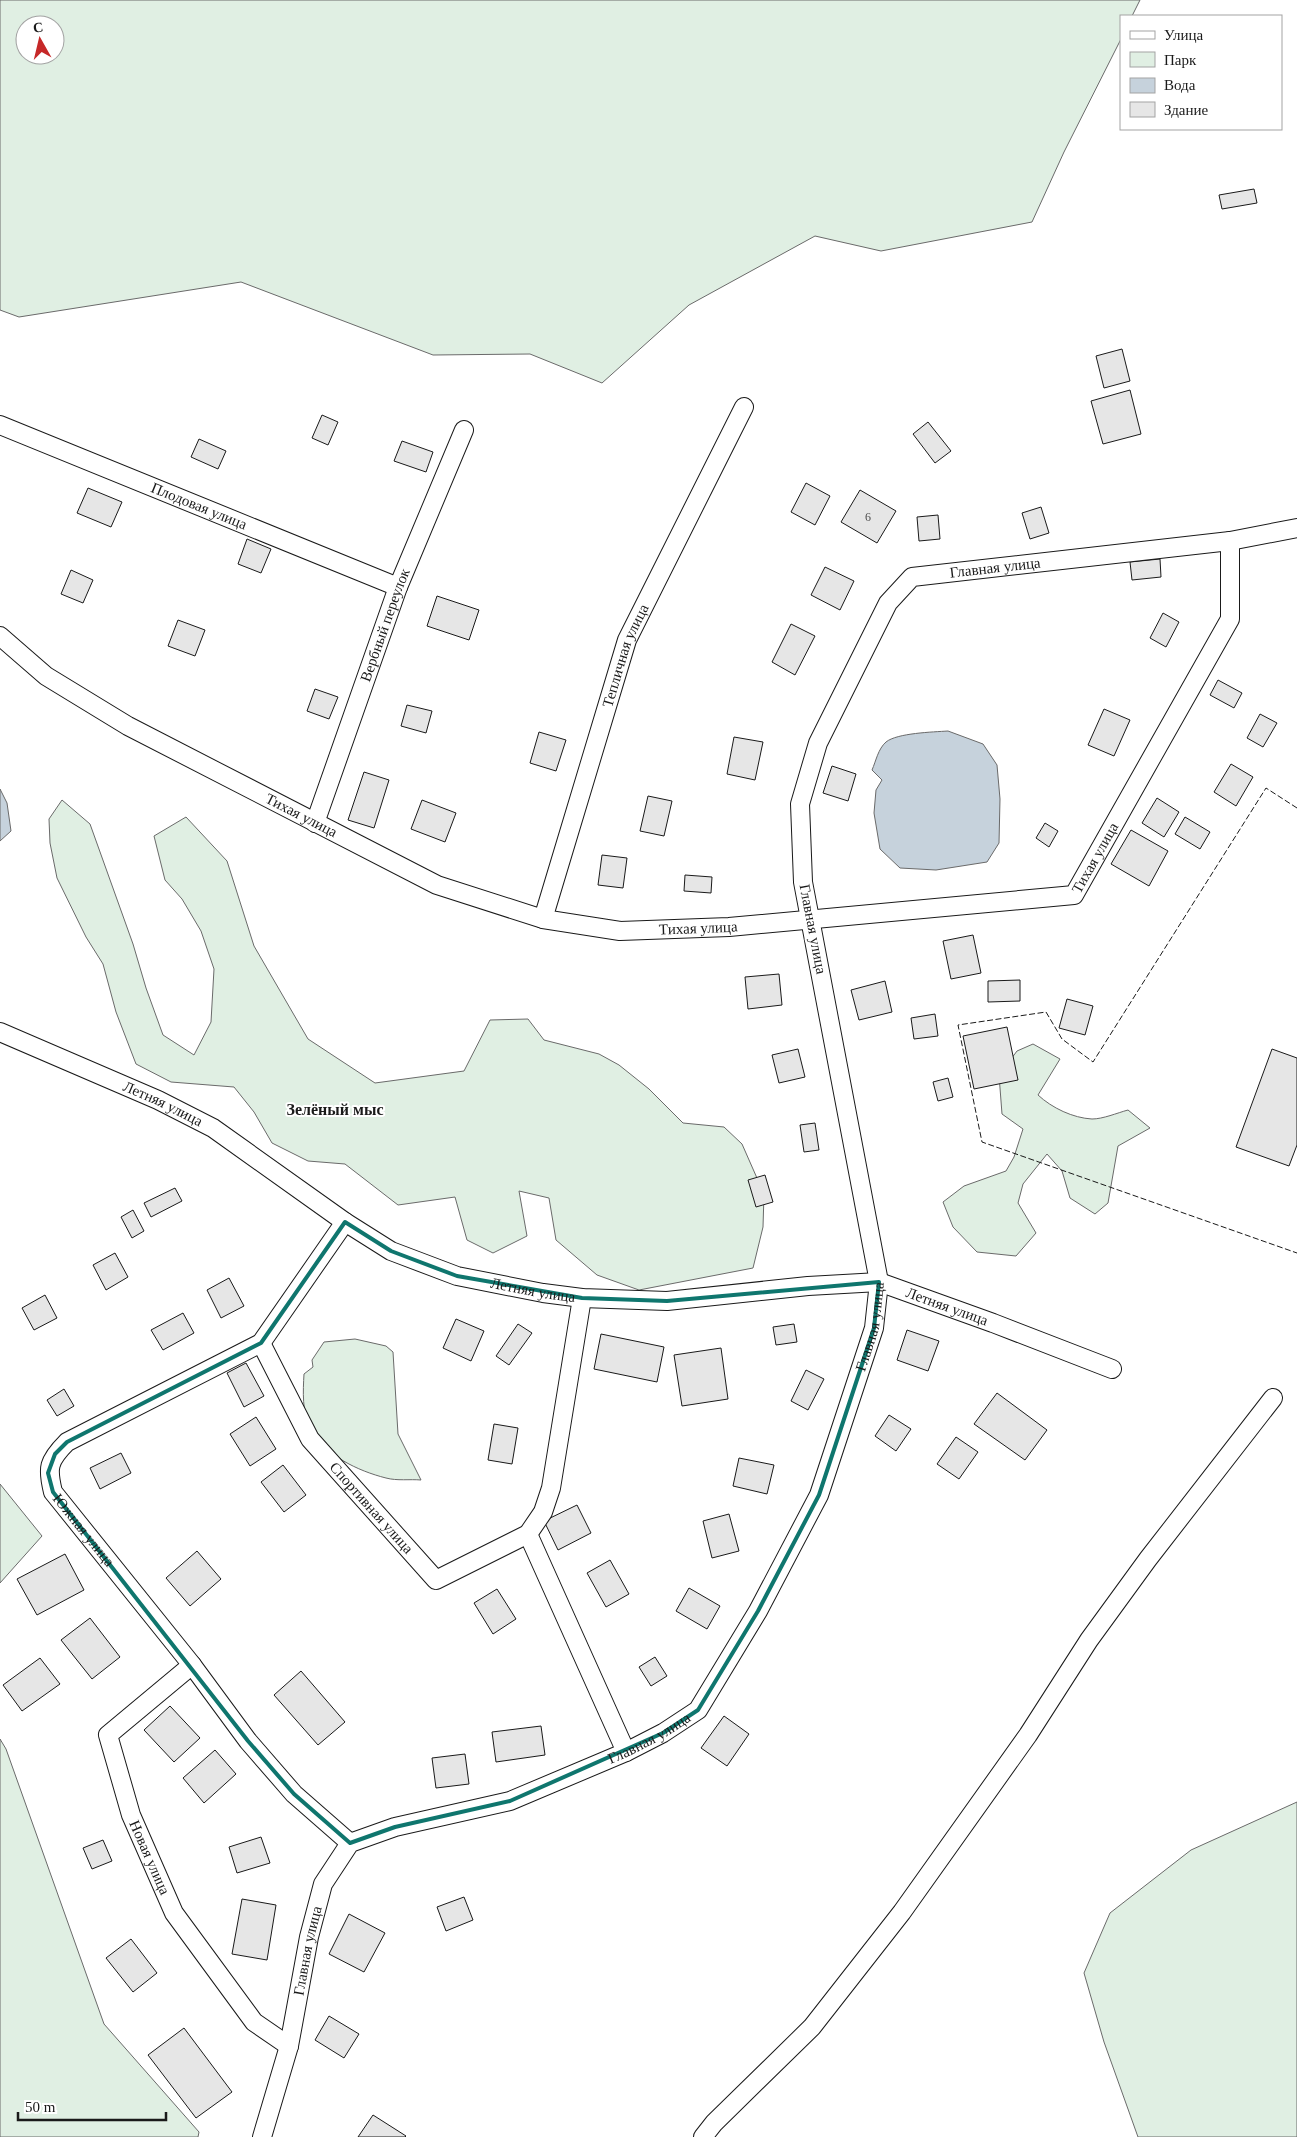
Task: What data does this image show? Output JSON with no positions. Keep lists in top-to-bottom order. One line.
{"streets":{"street":["Плодовая улица","Главная улица","Вербный переулок","Тепличная улица","Тихая улица","Летняя улица","Спортивная улица","Южная улица","Новая улица"]},"crossings":[["Плодовая улица","Вербный переулок"],["Главная улица","Тихая улица"],["Главная улица","Летняя улица"],["Главная улица","Южная улица"],["Главная улица","Новая улица"],["Вербный переулок","Тихая улица"],["Тепличная улица","Тихая улица"],["Летняя улица","Спортивная улица"],["Летняя улица","Южная улица"],["Спортивная улица","Южная улица"],["Южная улица","Новая улица"]],"districts":["Зелёный мыс"],"house_numbers":["6"],"legend":["Улица","Парк","Вода","Здание"],"scale_bar":"50 m","north":"top"}
